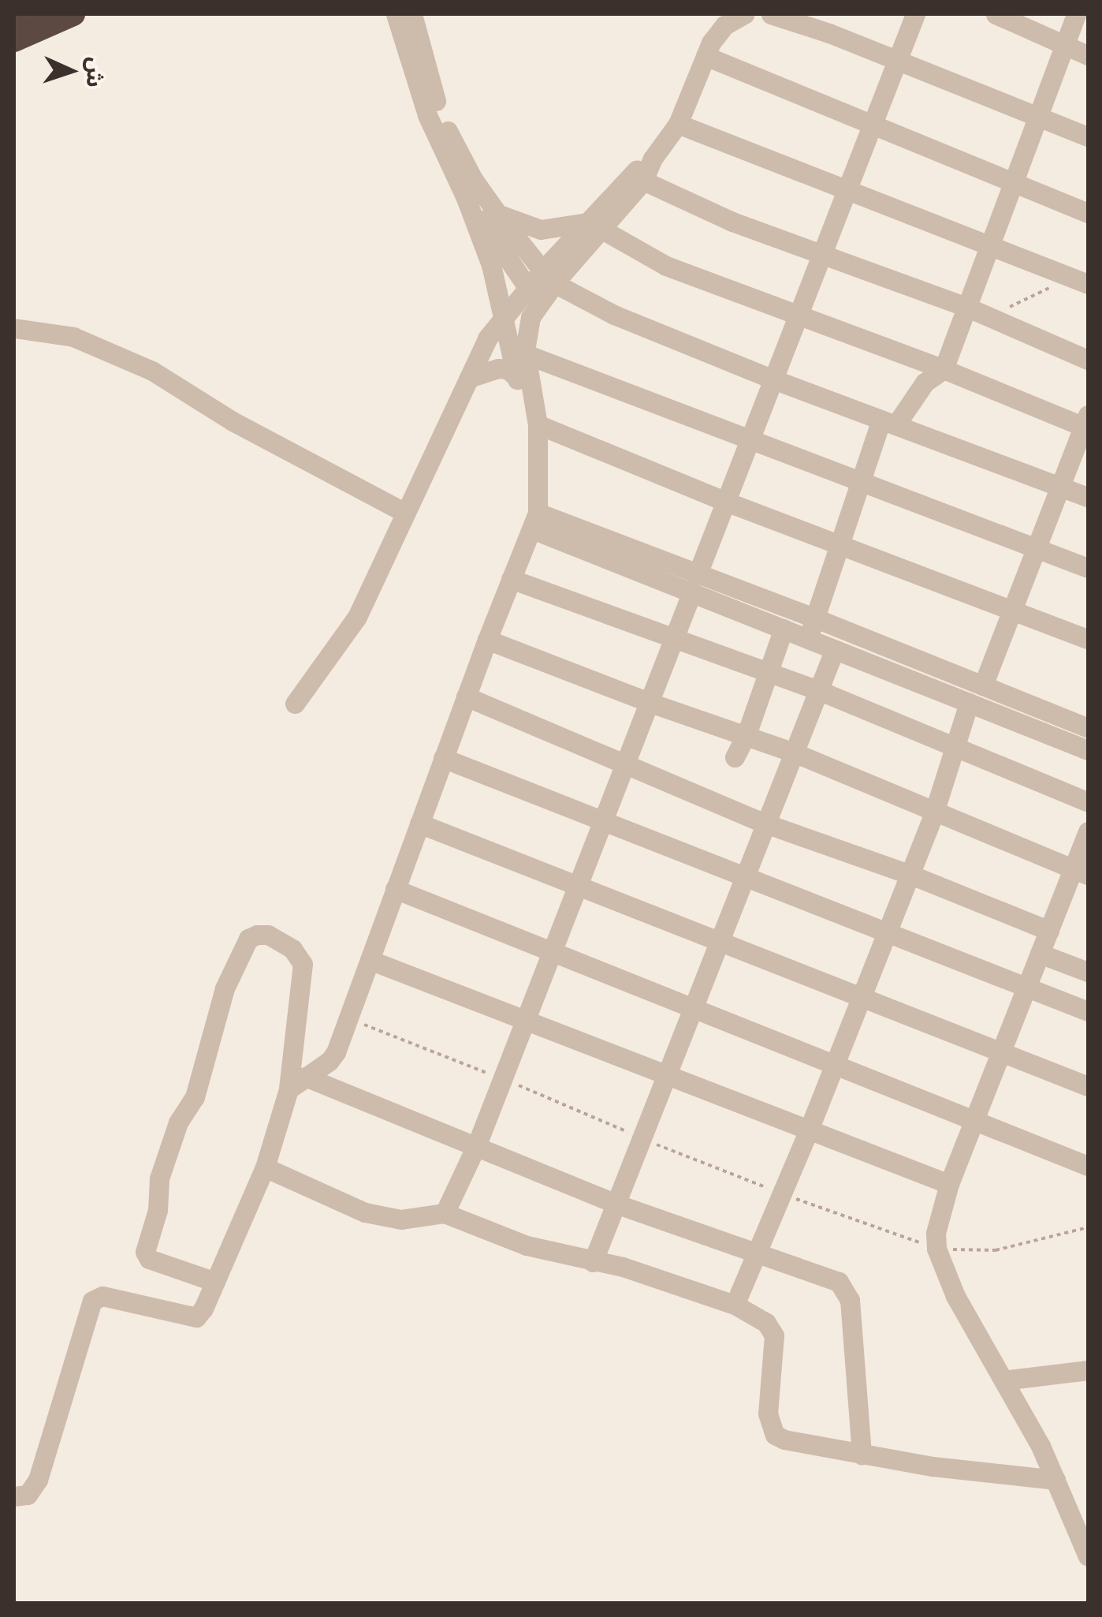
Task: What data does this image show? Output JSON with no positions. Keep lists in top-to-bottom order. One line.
{"north":"right"}
